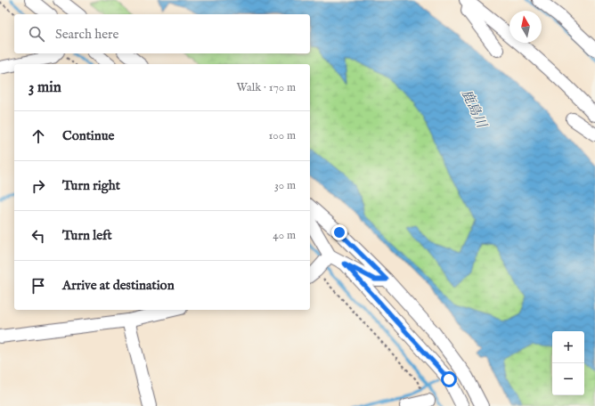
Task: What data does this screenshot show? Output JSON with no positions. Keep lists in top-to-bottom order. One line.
{"water":["鹿島川"],"north":"top","page":{"search":"Search here","heading":["3 min","Walk · 170 m"],"list":[["Continue","100 m"],["Turn right","30 m"],["Turn left","40 m"],"Arrive at destination"],"map_buttons":["+","−"]}}
